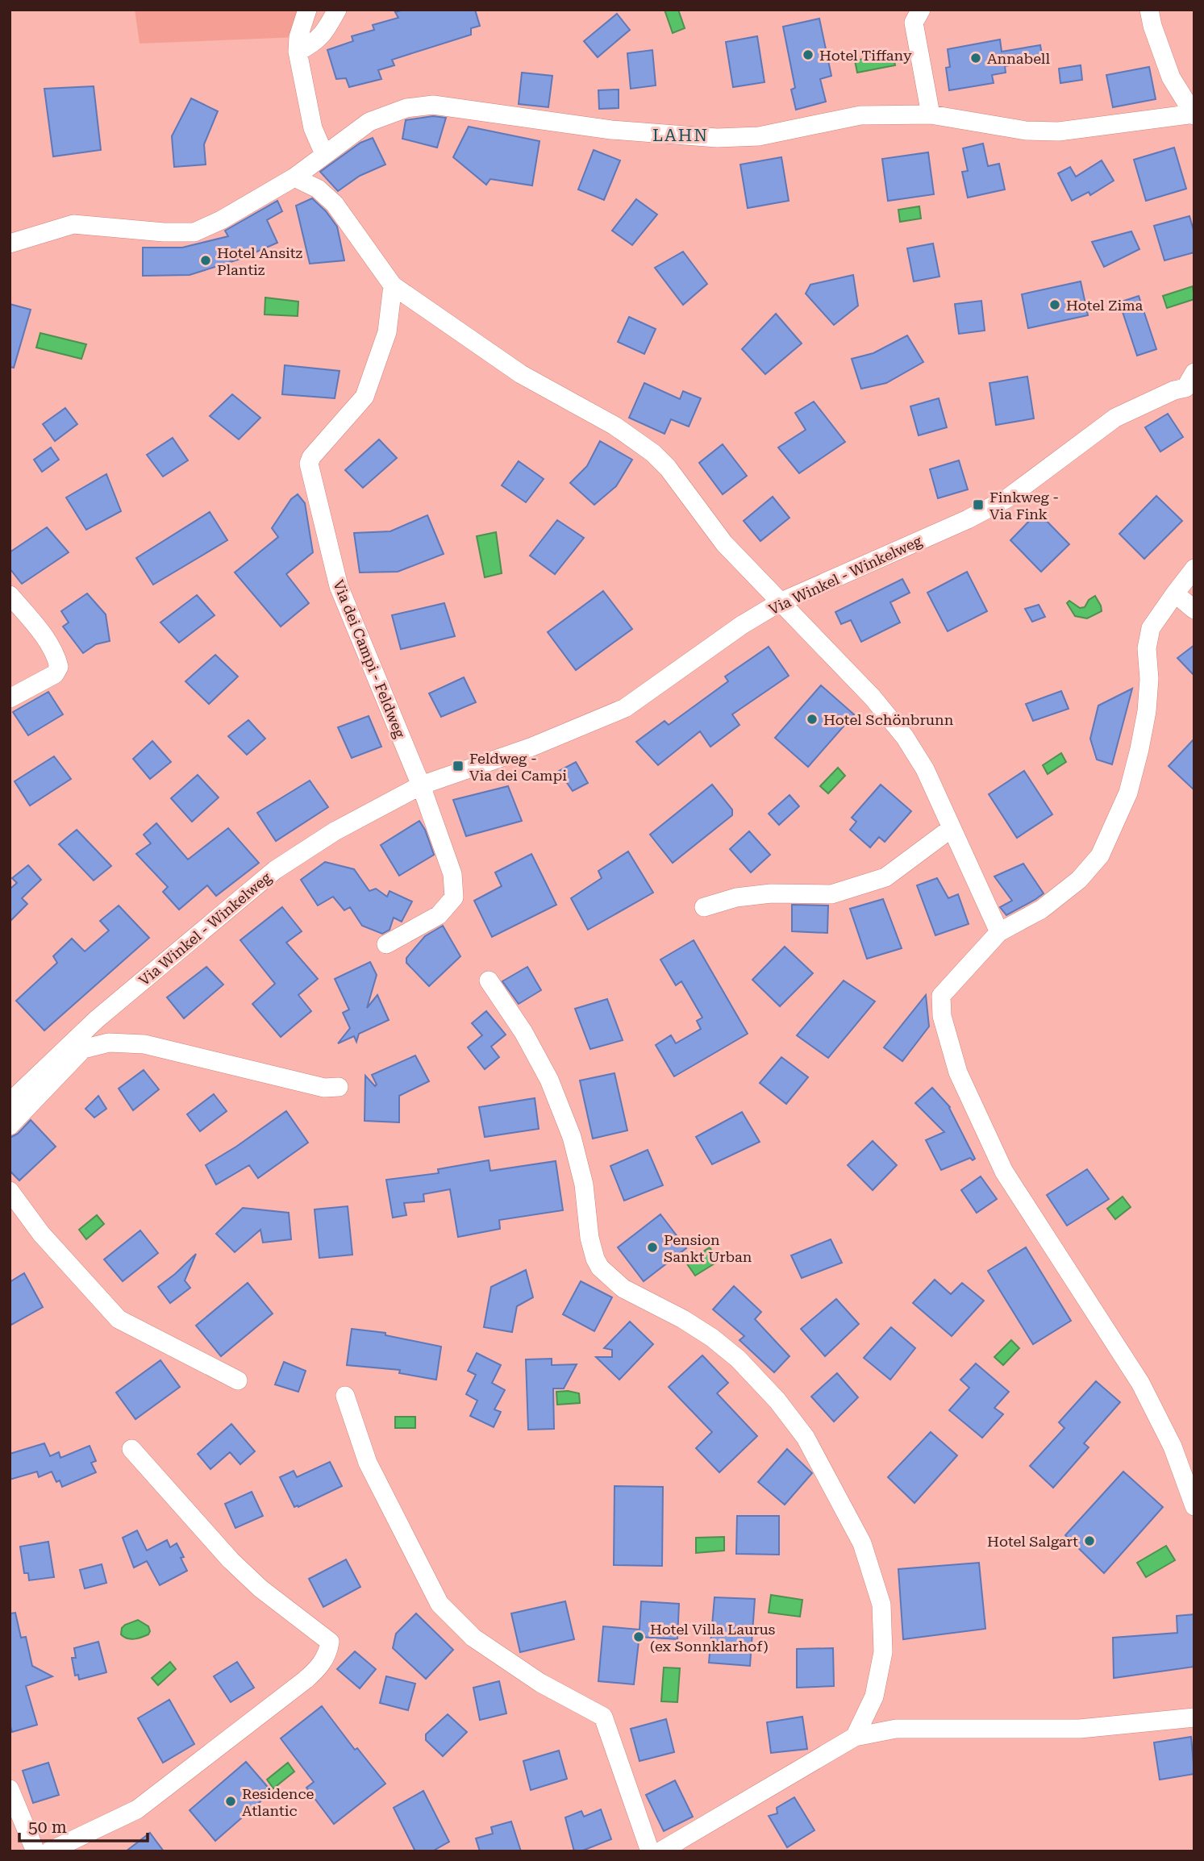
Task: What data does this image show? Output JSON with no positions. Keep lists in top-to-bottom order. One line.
{"streets":{"street":["Via Winkel - Winkelweg","Via dei Campi - Feldweg"]},"crossings":[["Via Winkel - Winkelweg","Via dei Campi - Feldweg"]],"districts":["LAHN"],"places":{"other":["Hotel Tiffany","Annabell","Hotel Ansitz Plantiz","Hotel Zima","Hotel Schönbrunn","Pension Sankt Urban","Hotel Salgart","Hotel Villa Laurus (ex Sonnklarhof)","Residence Atlantic"],"transit":["Finkweg - Via Fink","Feldweg - Via dei Campi"]},"scale_bar":"50 m"}
